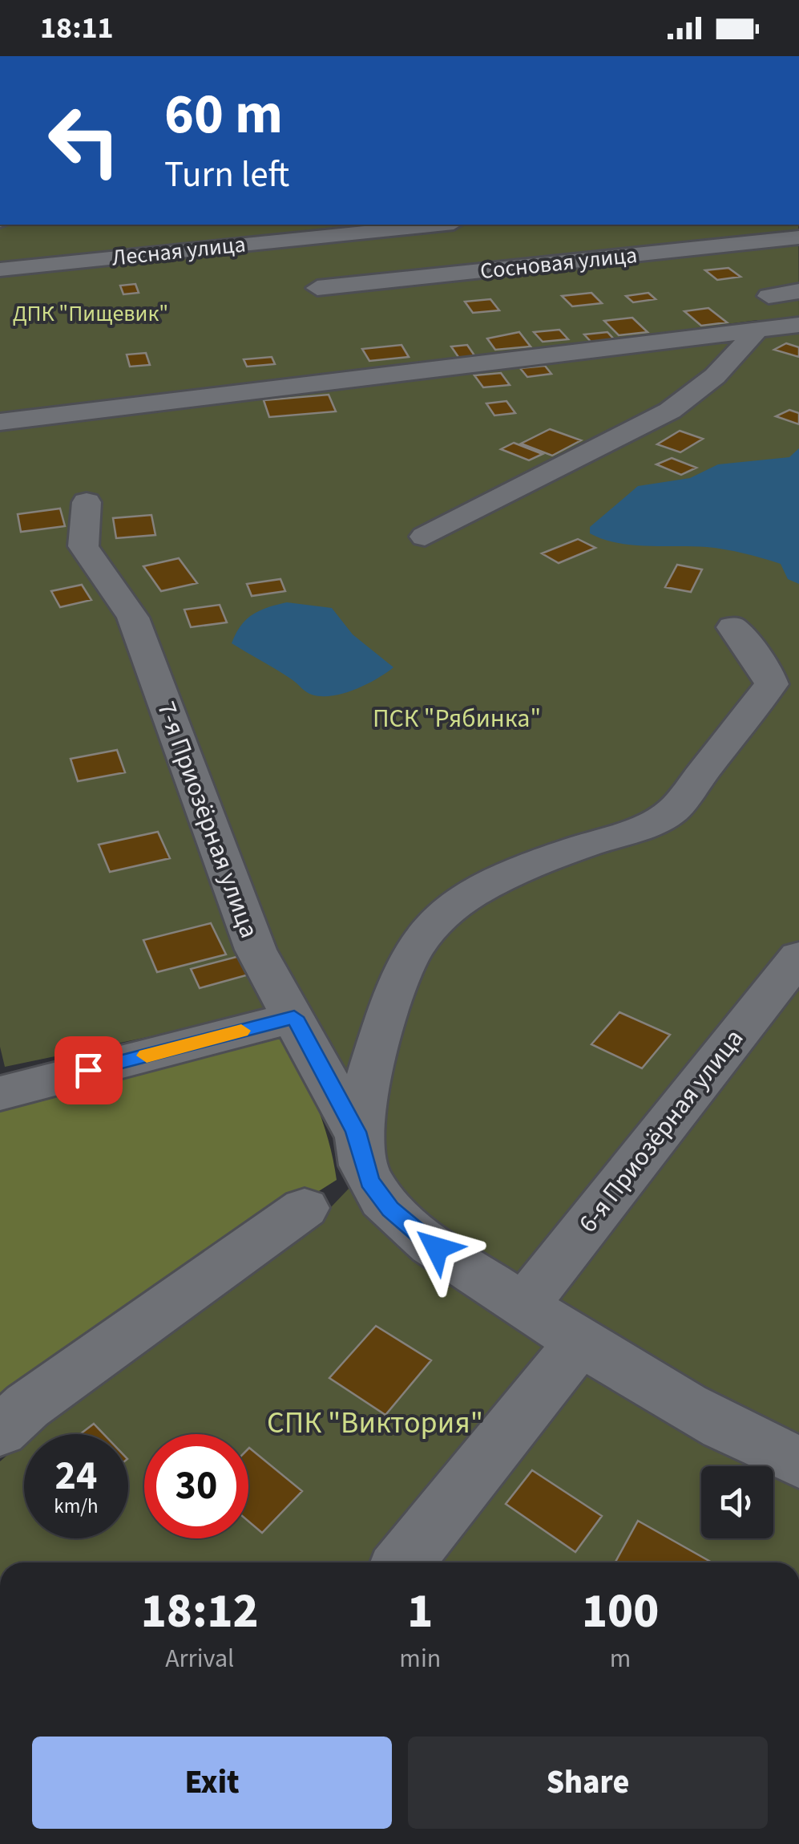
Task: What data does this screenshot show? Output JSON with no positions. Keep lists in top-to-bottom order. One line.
{"streets":{"street":["Лесная улица","Сосновая улица","7-я Приозёрная улица","6-я Приозёрная улица"]},"crossings":[["7-я Приозёрная улица","6-я Приозёрная улица"]],"parks":["ДПК \"Пищевик\"","ПСК \"Рябинка\"","СПК \"Виктория\""],"page":{"status":"18:11","turn":["60 m","Turn left"],"speed":"24 km/h","limit":"30","eta":["18:12","Arrival","1","min","100","m"],"buttons":["Exit","Share"]}}
